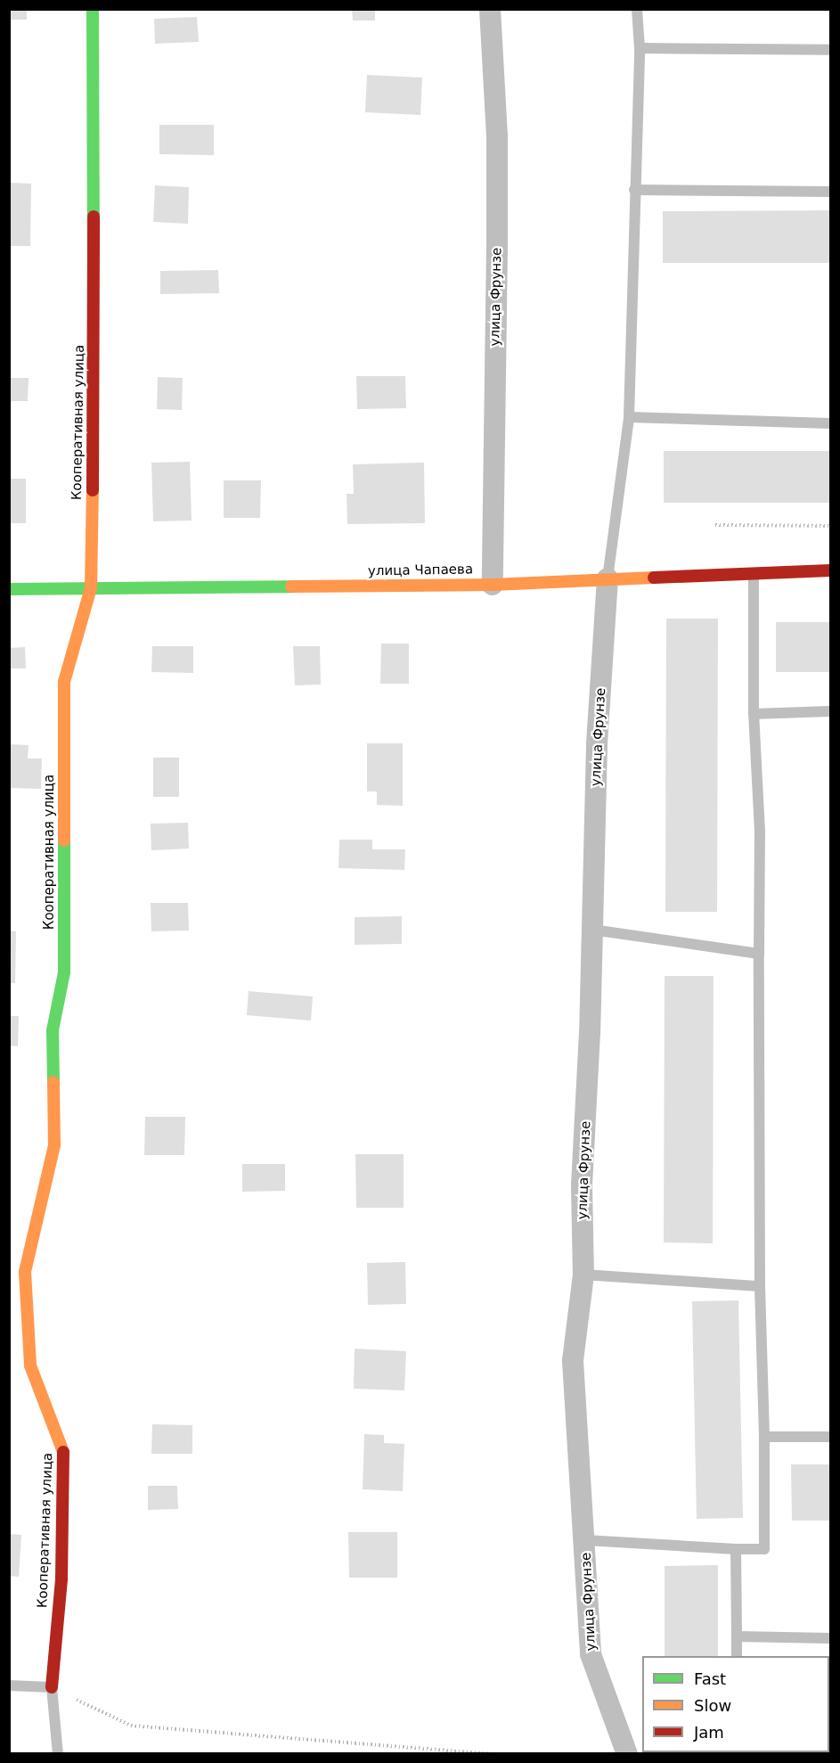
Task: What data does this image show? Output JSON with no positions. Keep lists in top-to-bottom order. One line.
{"streets":{"street":["улица Фрунзе","Кооперативная улица","улица Чапаева"]},"crossings":[["улица Фрунзе","улица Чапаева"],["Кооперативная улица","улица Чапаева"]],"legend":["Fast","Slow","Jam"]}
